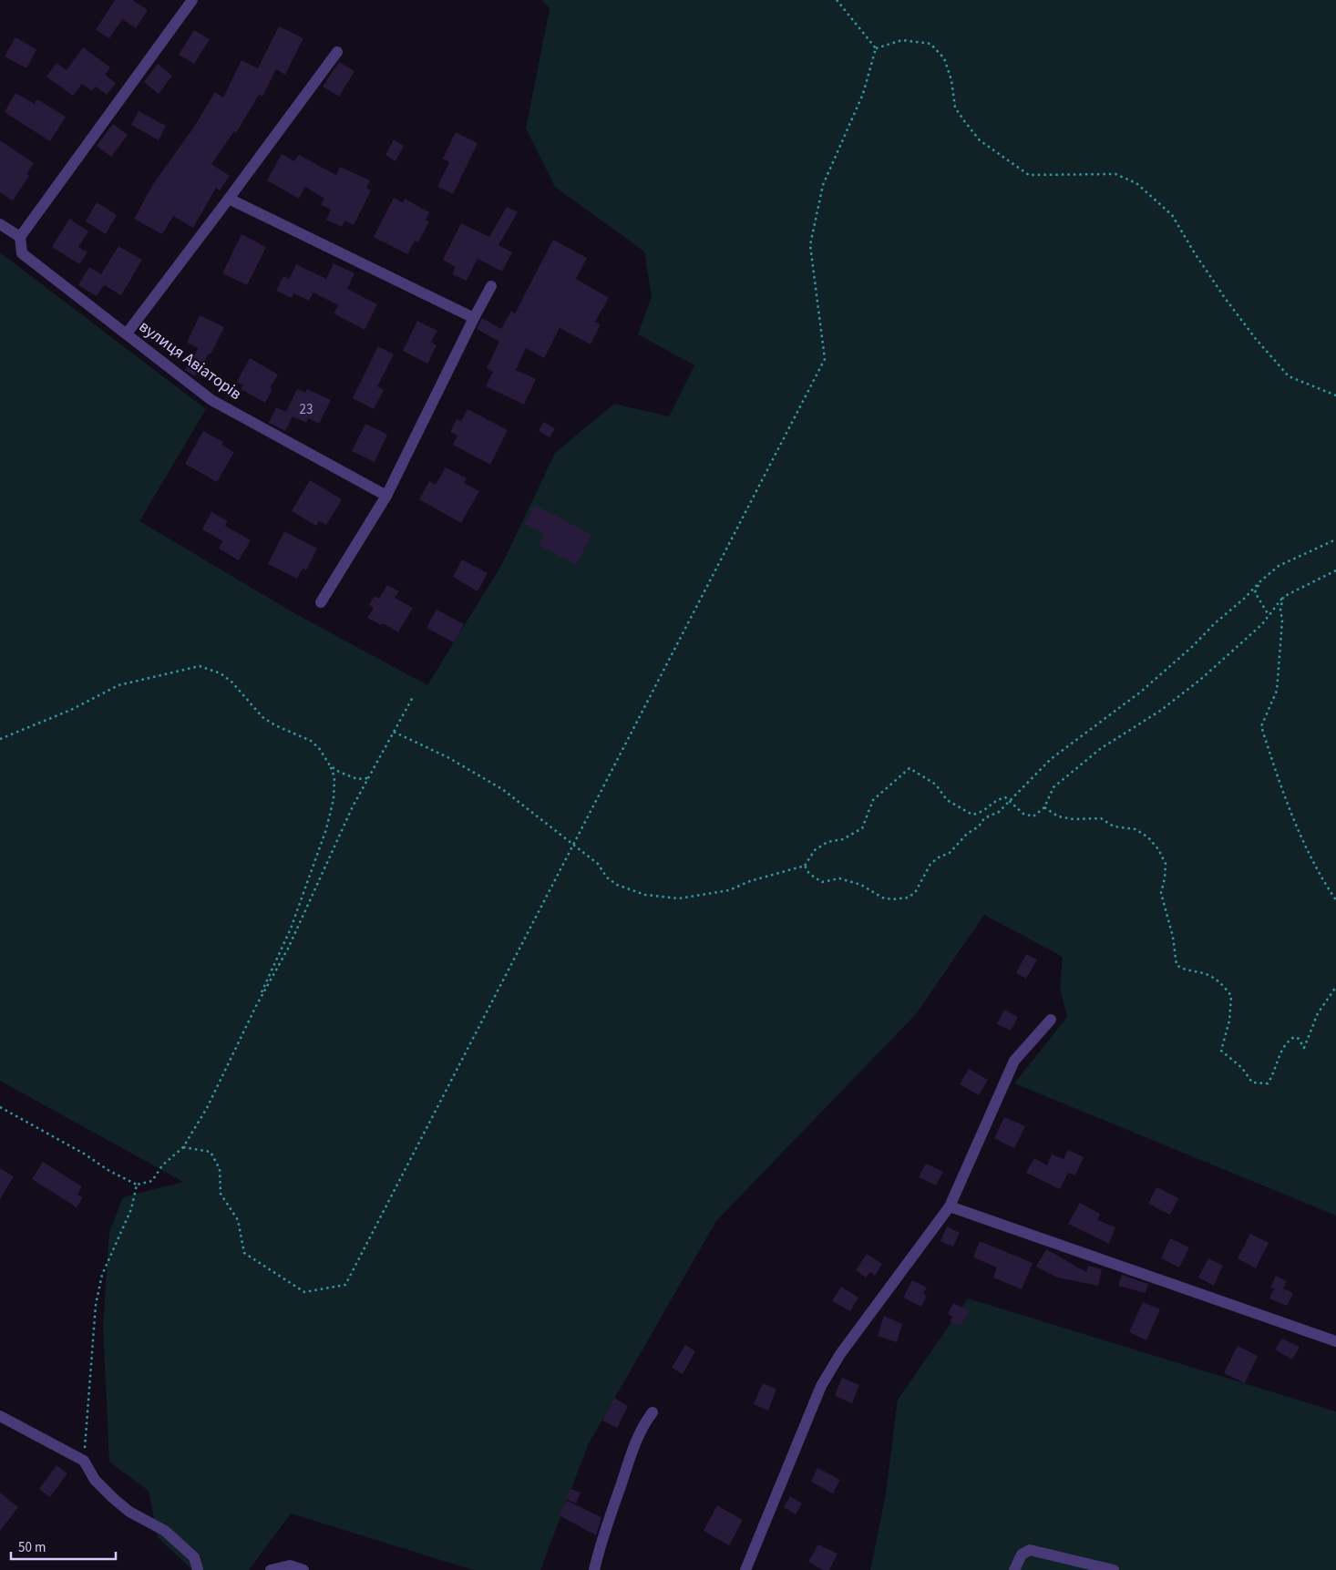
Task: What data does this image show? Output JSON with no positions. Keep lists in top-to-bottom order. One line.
{"streets":{"street":["вулиця Авіаторів"]},"house_numbers":["23"],"scale_bar":"50 m"}
